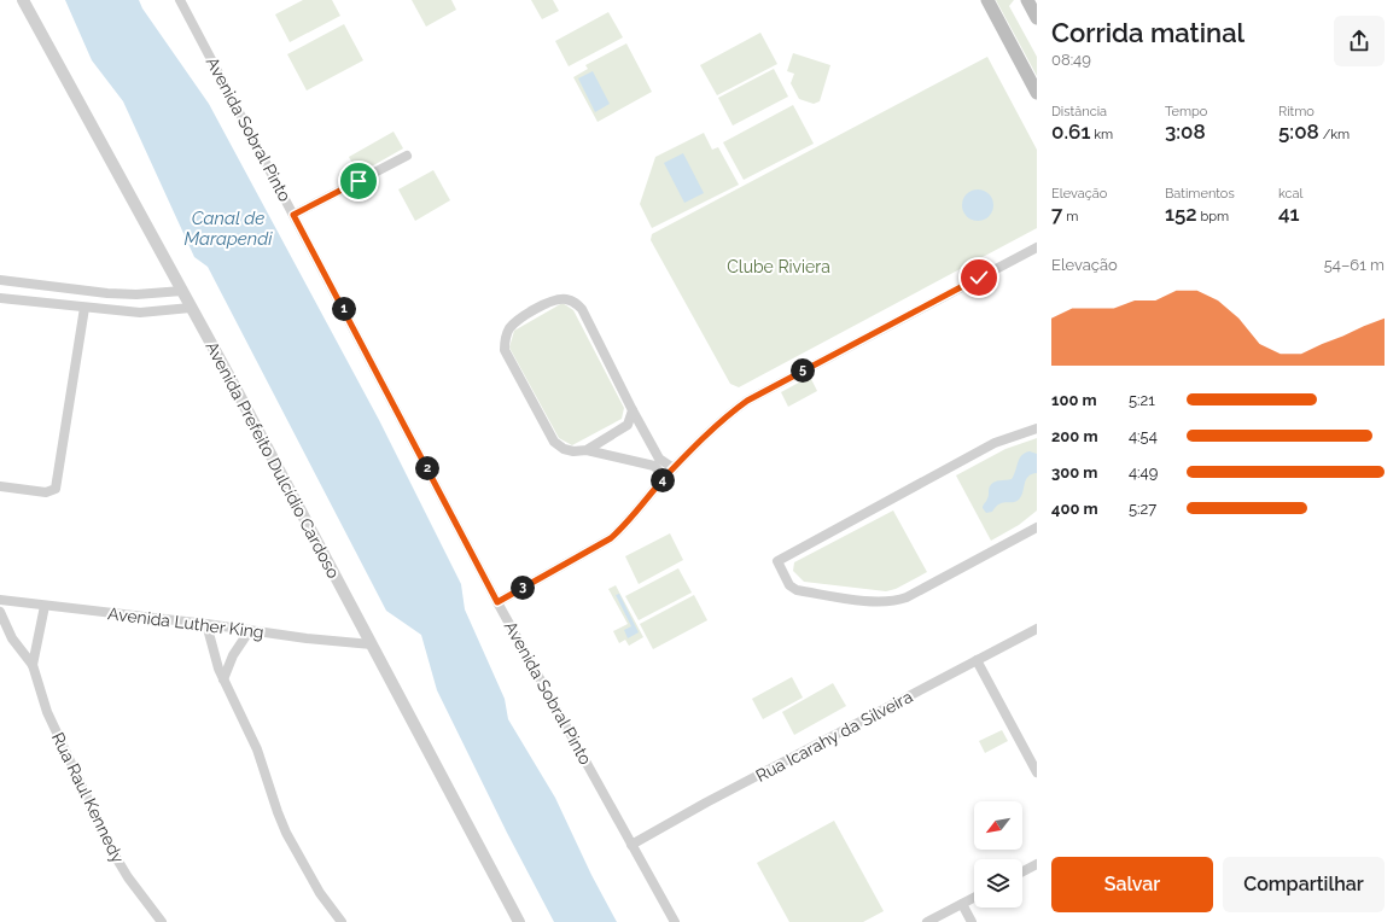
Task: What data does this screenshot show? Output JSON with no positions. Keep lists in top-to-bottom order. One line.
{"streets":{"street":["Avenida Sobral Pinto","Avenida Prefeito Dulcídio Cardoso","Avenida Luther King","Rua Icarahy da Silveira","Rua Raul Kennedy"]},"crossings":[["Avenida Sobral Pinto","Rua Icarahy da Silveira"],["Avenida Prefeito Dulcídio Cardoso","Avenida Luther King"],["Avenida Luther King","Rua Raul Kennedy"]],"water":["Canal de Marapendi"],"parks":["Clube Riviera"],"north":"bottom left","page":{"heading":["Corrida matinal","08:49"],"stats":[["Distância","0.61 km"],["Tempo","3:08"],["Ritmo","5:08 /km"],["Elevação","7 m"],["Batimentos","152 bpm"],["kcal","41"]],"chart":["Elevação","54–61 m"],"pins":["1","5","2","4","3"],"list":[{"name":"100 m","note":"5:21"},{"name":"200 m","note":"4:54"},{"name":"300 m","note":"4:49"},{"name":"400 m","note":"5:27"}],"buttons":["Salvar","Compartilhar"]}}
